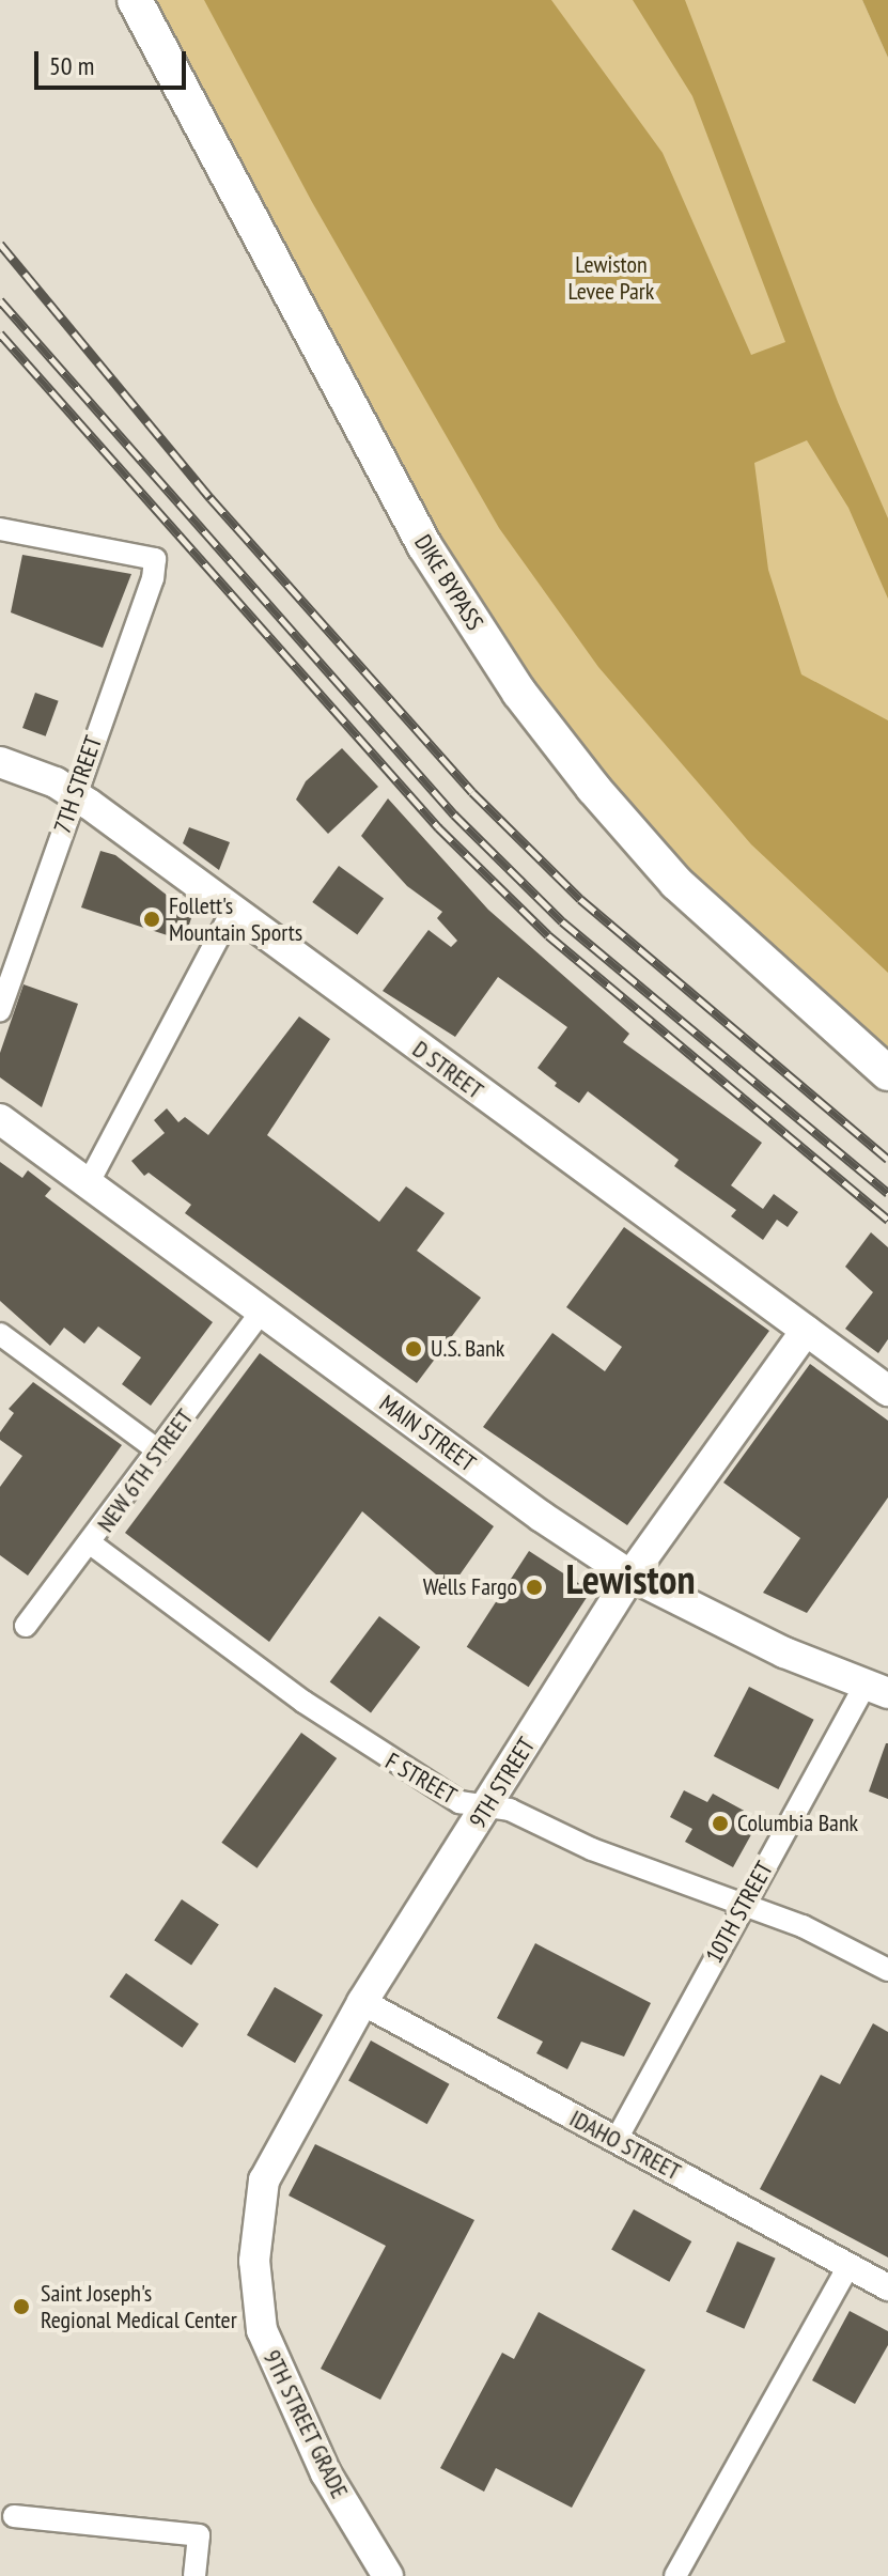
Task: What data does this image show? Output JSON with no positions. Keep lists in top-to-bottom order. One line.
{"streets":{"highway":["DIKE BYPASS"],"main road":["D STREET","MAIN STREET","9TH STREET","9TH STREET GRADE"],"street":["7TH STREET","NEW 6TH STREET","F STREET","10TH STREET","IDAHO STREET"]},"crossings":[["7TH STREET","D STREET"],["D STREET","9TH STREET"],["MAIN STREET","NEW 6TH STREET"],["MAIN STREET","9TH STREET"],["MAIN STREET","10TH STREET"],["NEW 6TH STREET","F STREET"],["F STREET","9TH STREET"],["F STREET","10TH STREET"],["9TH STREET","IDAHO STREET"],["9TH STREET","9TH STREET GRADE"],["10TH STREET","IDAHO STREET"]],"districts":["Lewiston"],"parks":["Lewiston Levee Park"],"places":["Follett's Mountain Sports","U.S. Bank","Wells Fargo","Columbia Bank","Saint Joseph's Regional Medical Center"],"scale_bar":"50 m"}
